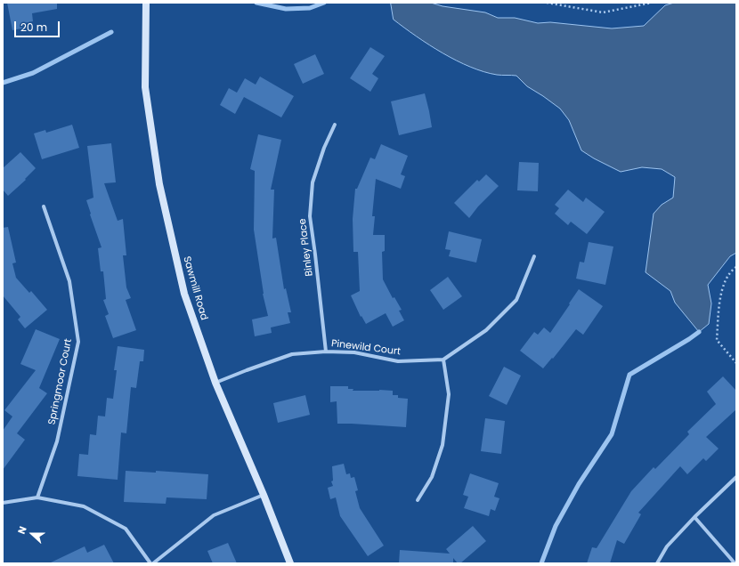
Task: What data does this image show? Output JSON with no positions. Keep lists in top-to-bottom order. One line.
{"streets":{"street":["Binley Place","Sawmill Road","Pinewild Court","Springmoor Court"]},"crossings":[["Binley Place","Pinewild Court"],["Sawmill Road","Pinewild Court"]],"scale_bar":"20 m","north":"left"}
